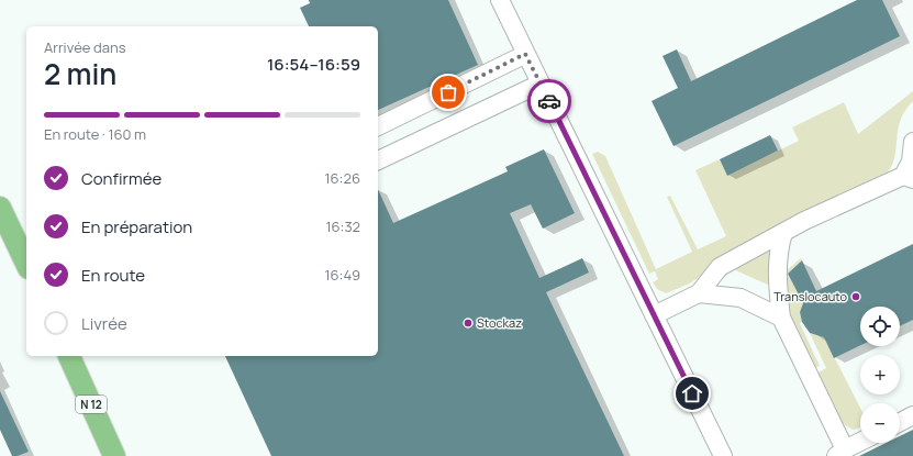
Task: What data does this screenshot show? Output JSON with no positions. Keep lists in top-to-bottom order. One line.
{"streets":{"main road":["N 12"]},"places":["Translocauto","Stockaz"],"page":{"heading":["2 min","Arrivée dans","16:54–16:59"],"bar":"En route · 160 m","list":[["Confirmée","16:26"],["En préparation","16:32"],["En route","16:49"],"Livrée"],"map_buttons":["+","−"]}}
